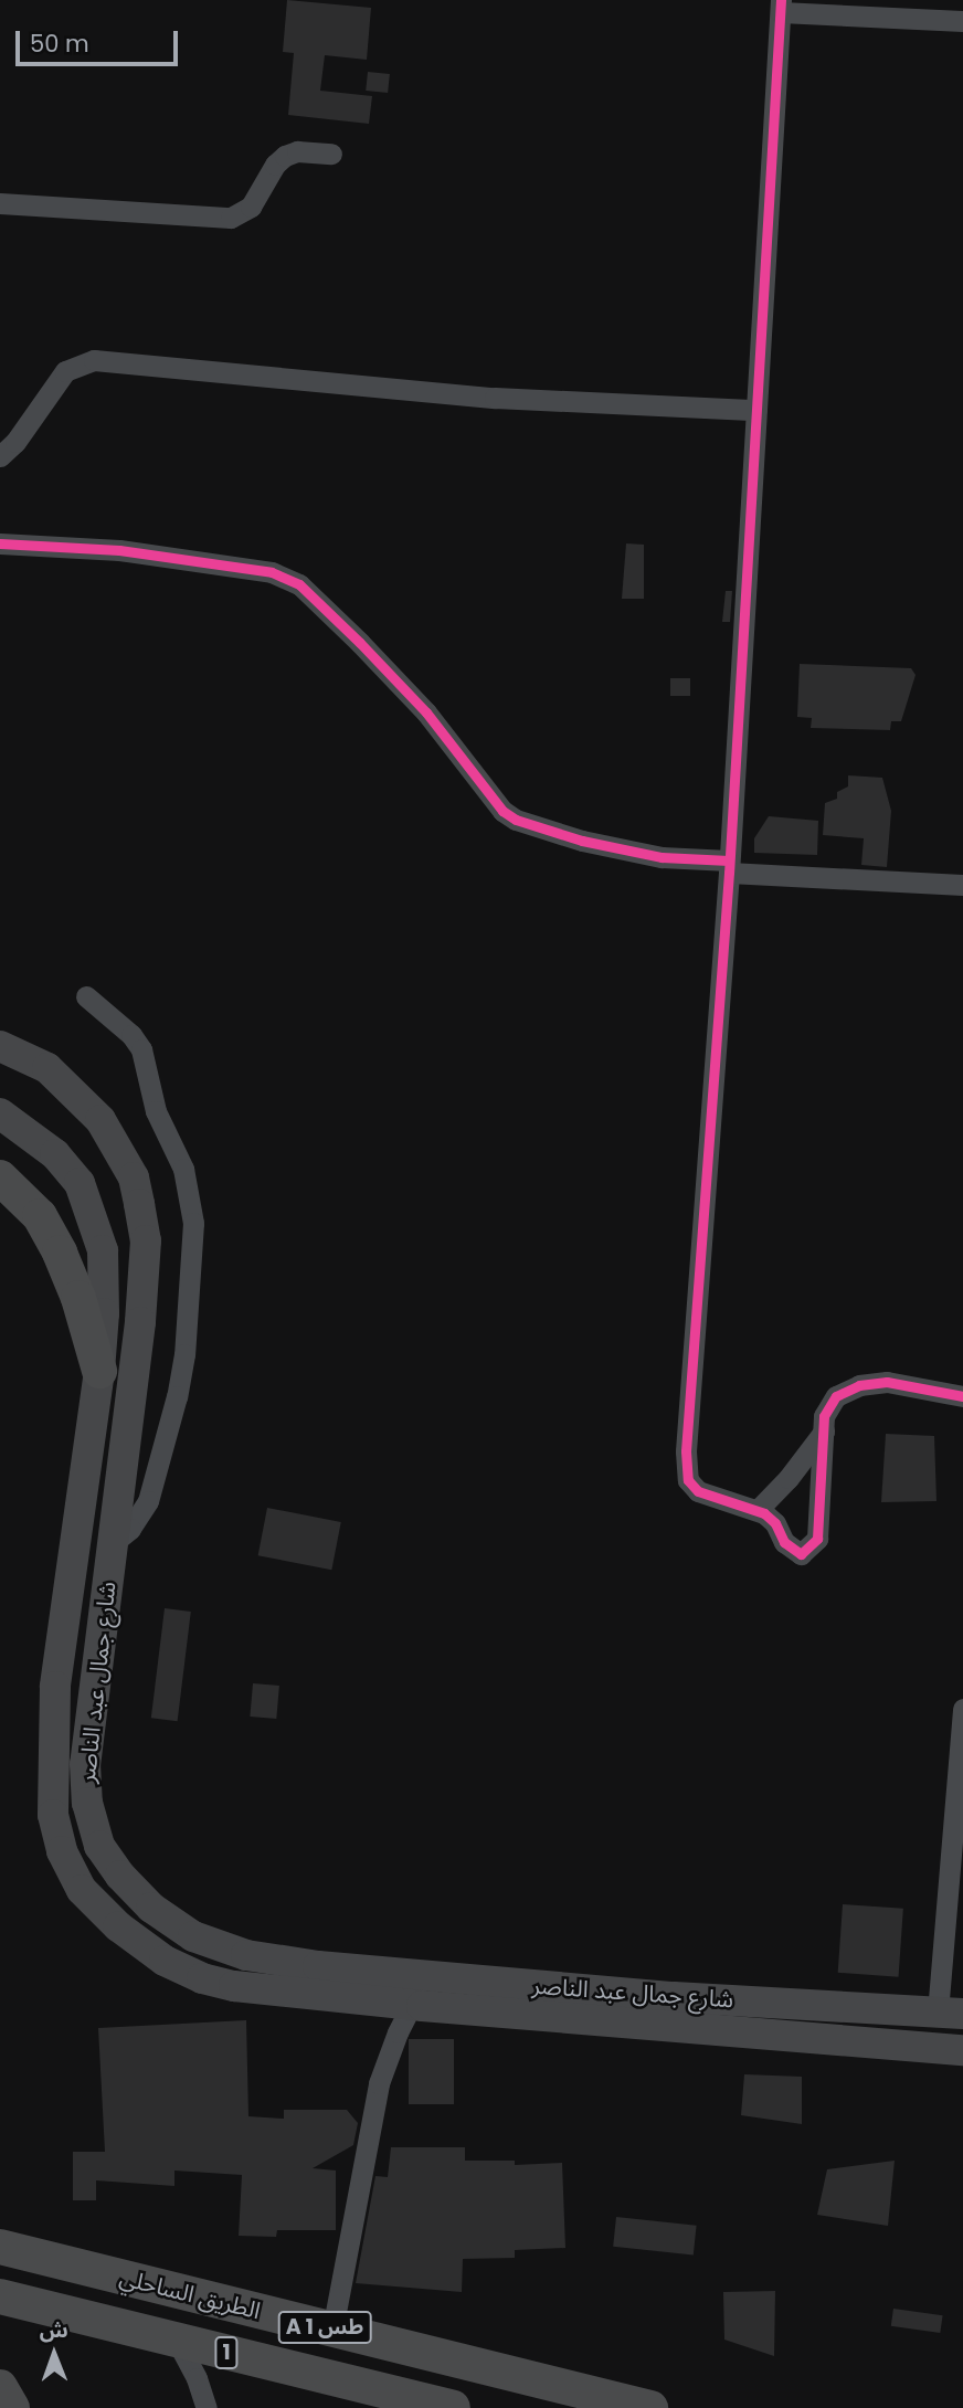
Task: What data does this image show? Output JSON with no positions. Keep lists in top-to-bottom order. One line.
{"streets":{"highway":["الطريق الساحلي","A 1 طس","1"],"main road":["شارع جمال عبد الناصر"]},"scale_bar":"50 m","north":"top"}
